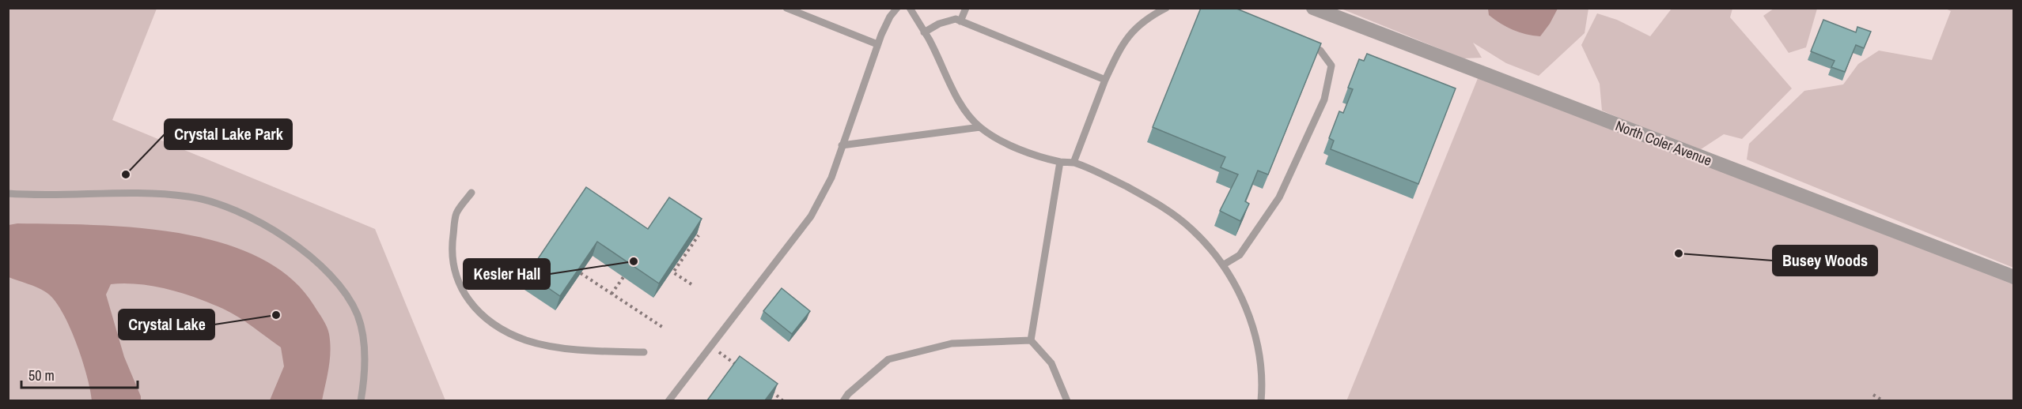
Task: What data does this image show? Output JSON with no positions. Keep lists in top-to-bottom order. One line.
{"streets":{"street":["North Coler Avenue"]},"places":["Crystal Lake Park","Busey Woods","Kesler Hall","Crystal Lake"],"scale_bar":"50 m"}
